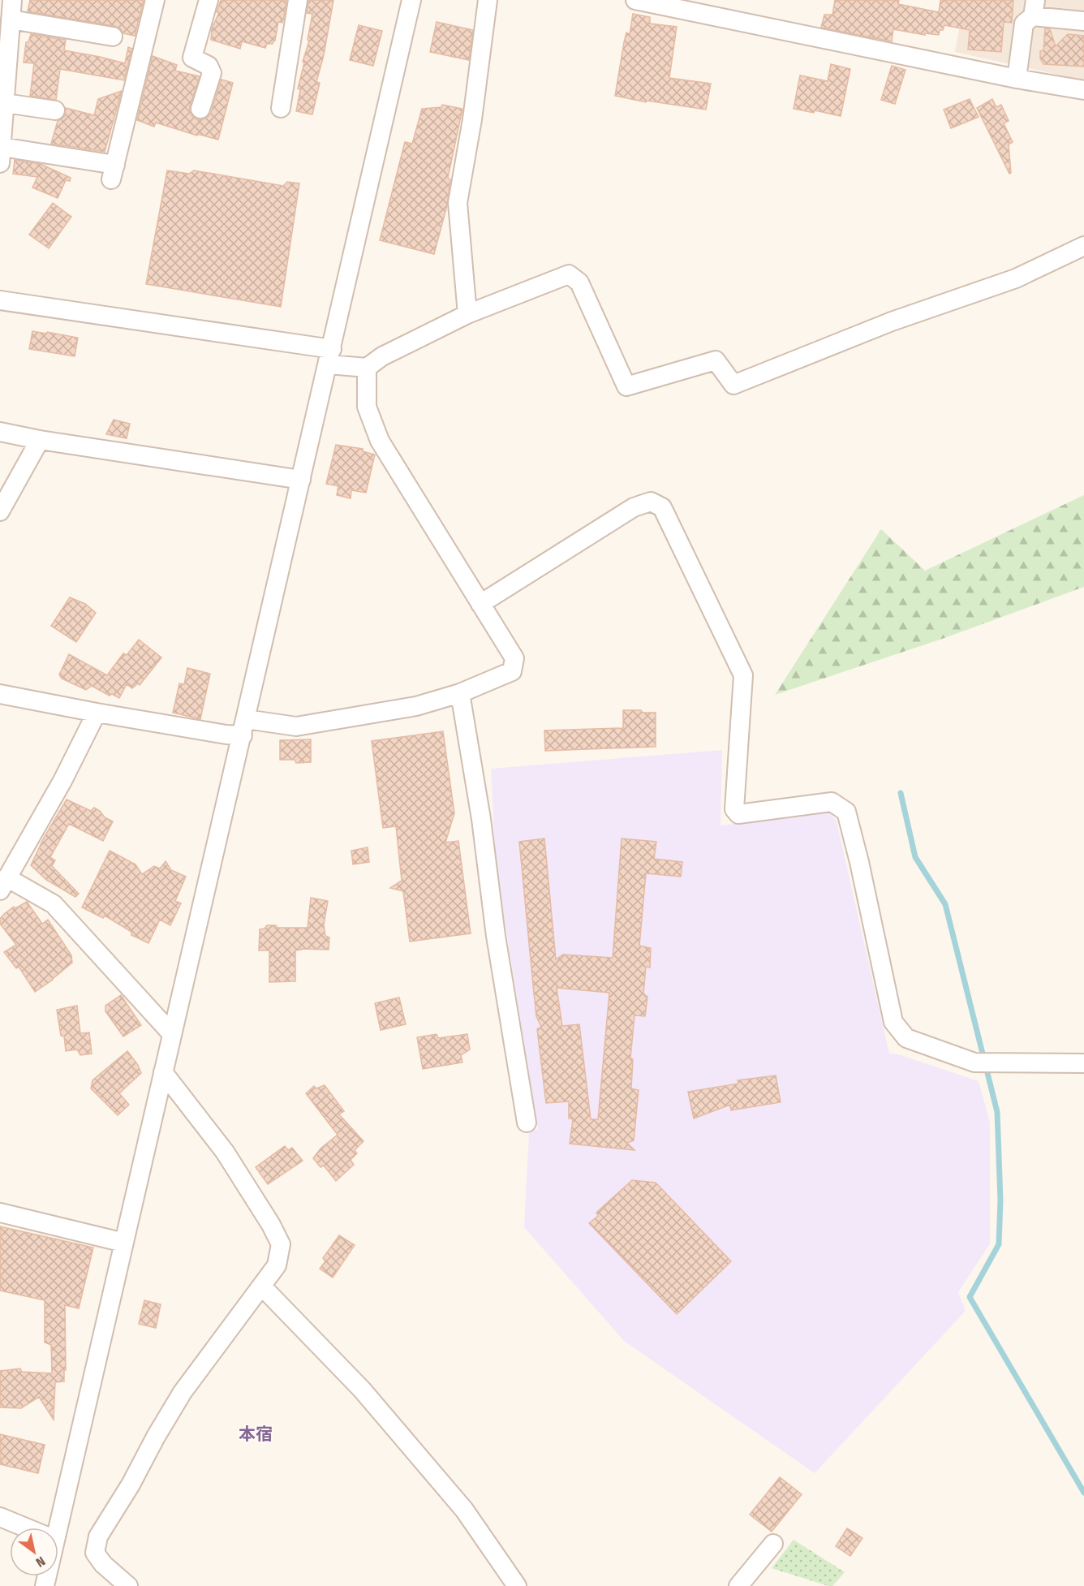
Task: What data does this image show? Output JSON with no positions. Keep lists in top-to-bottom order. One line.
{"districts":["本宿"],"north":"bottom right"}
